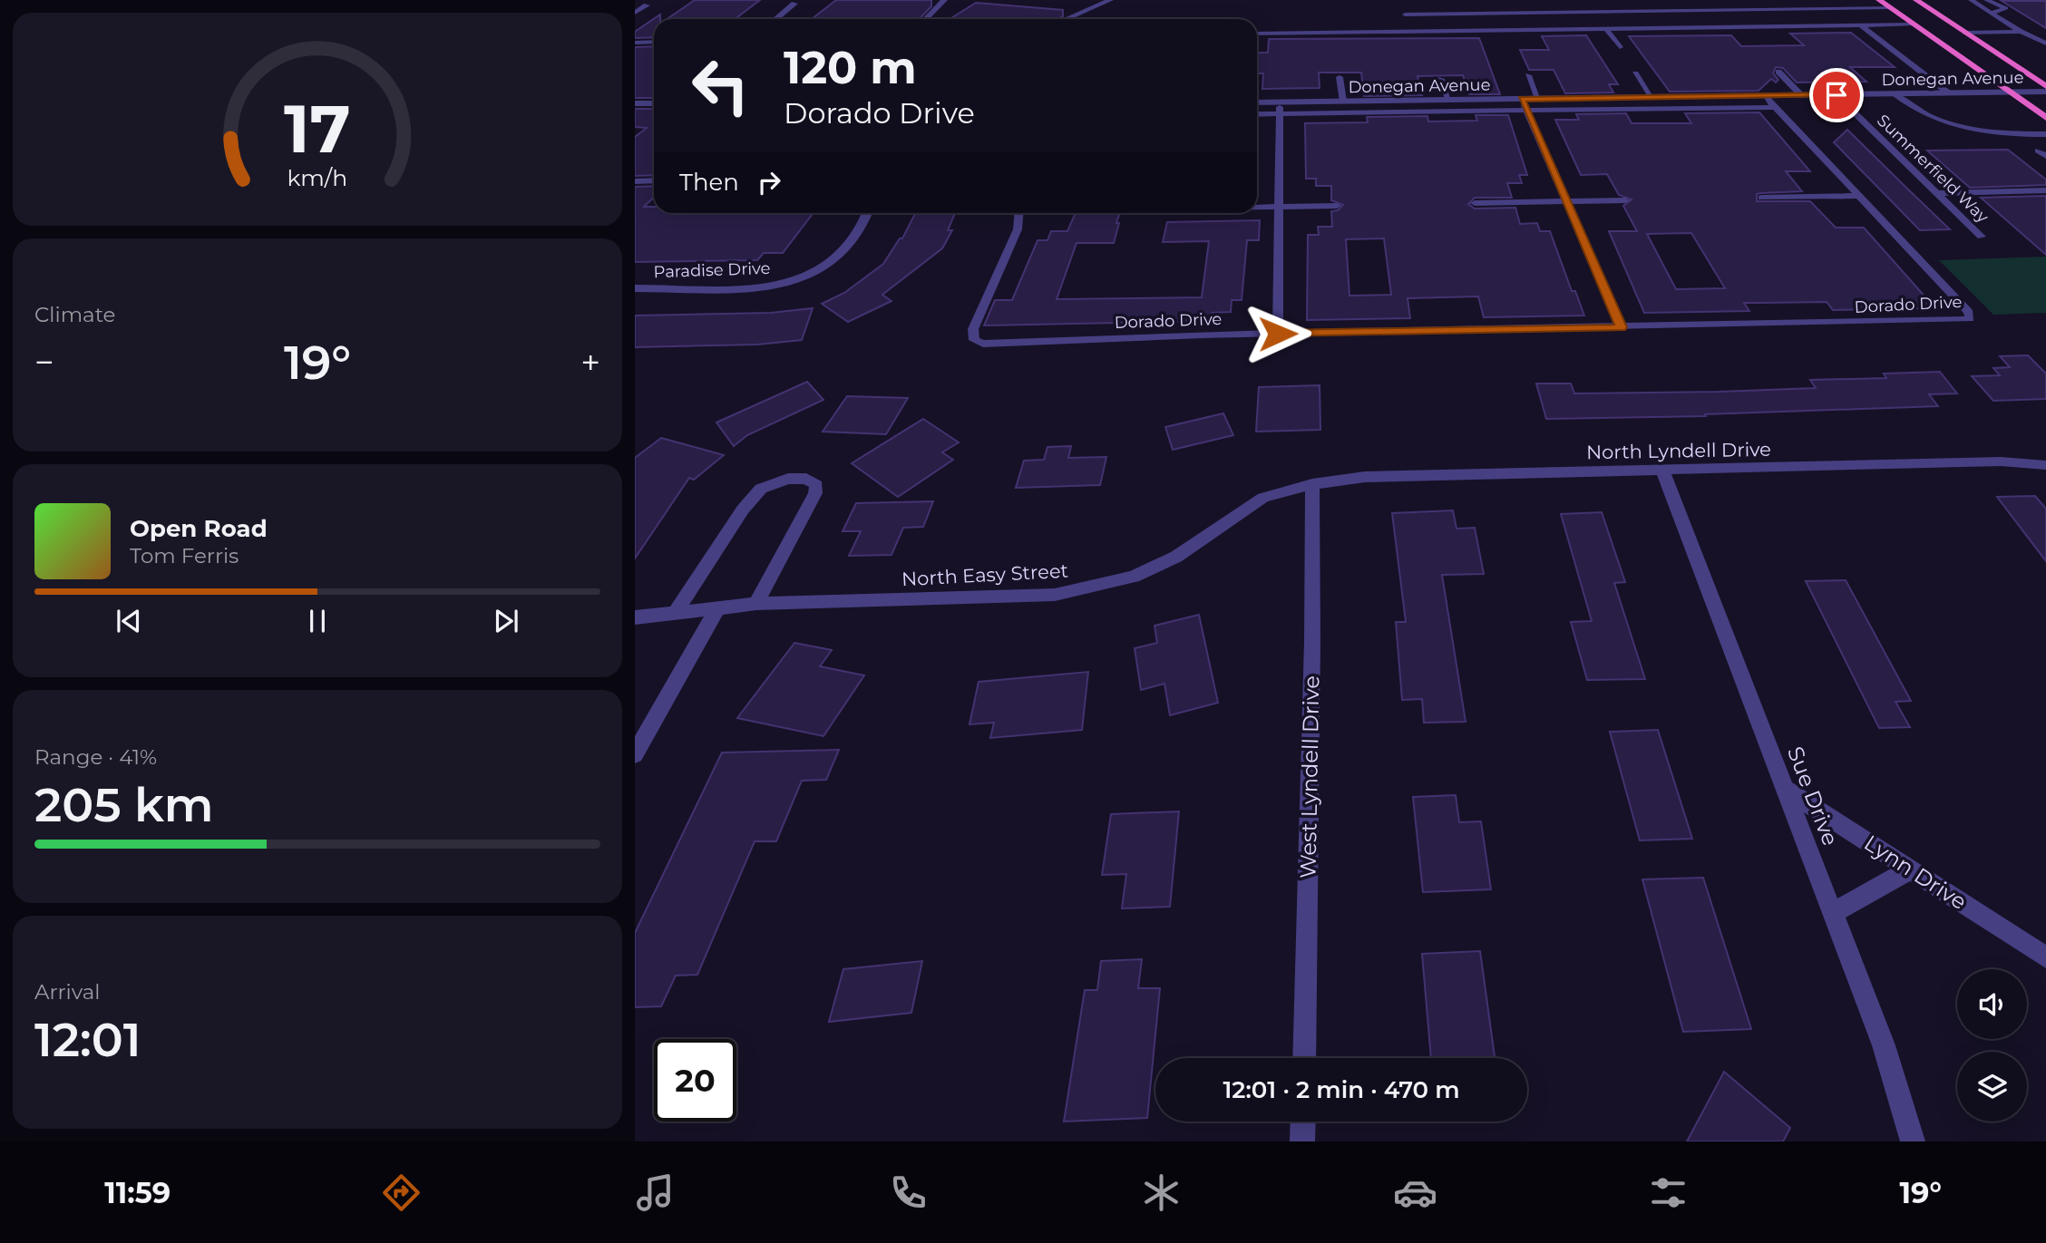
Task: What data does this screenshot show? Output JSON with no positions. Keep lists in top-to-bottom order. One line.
{"streets":{"street":["Donegan Avenue","Paradise Drive","North Lyndell Drive","North Easy Street","West Lyndell Drive","Sue Drive","Lynn Drive"],"lane":["Summerfield Way","Dorado Drive"]},"crossings":[["Donegan Avenue","Summerfield Way"],["Donegan Avenue","Dorado Drive"],["North Lyndell Drive","North Easy Street"],["North Lyndell Drive","West Lyndell Drive"],["North Lyndell Drive","Sue Drive"],["North Easy Street","West Lyndell Drive"],["Sue Drive","Lynn Drive"]],"page":{"turn":["120 m","Dorado Drive"],"then":"Then","tile":["Climate",["Range · 41%","205 km"],["Arrival","12:01"]],"heat":["−","19°","+"],"song":["Open Road","Tom Ferris"],"limit":"20","trip":"12:01 · 2 min · 470 m","tabs":["11:59","19°"],"gauge":["17","km/h"]}}
